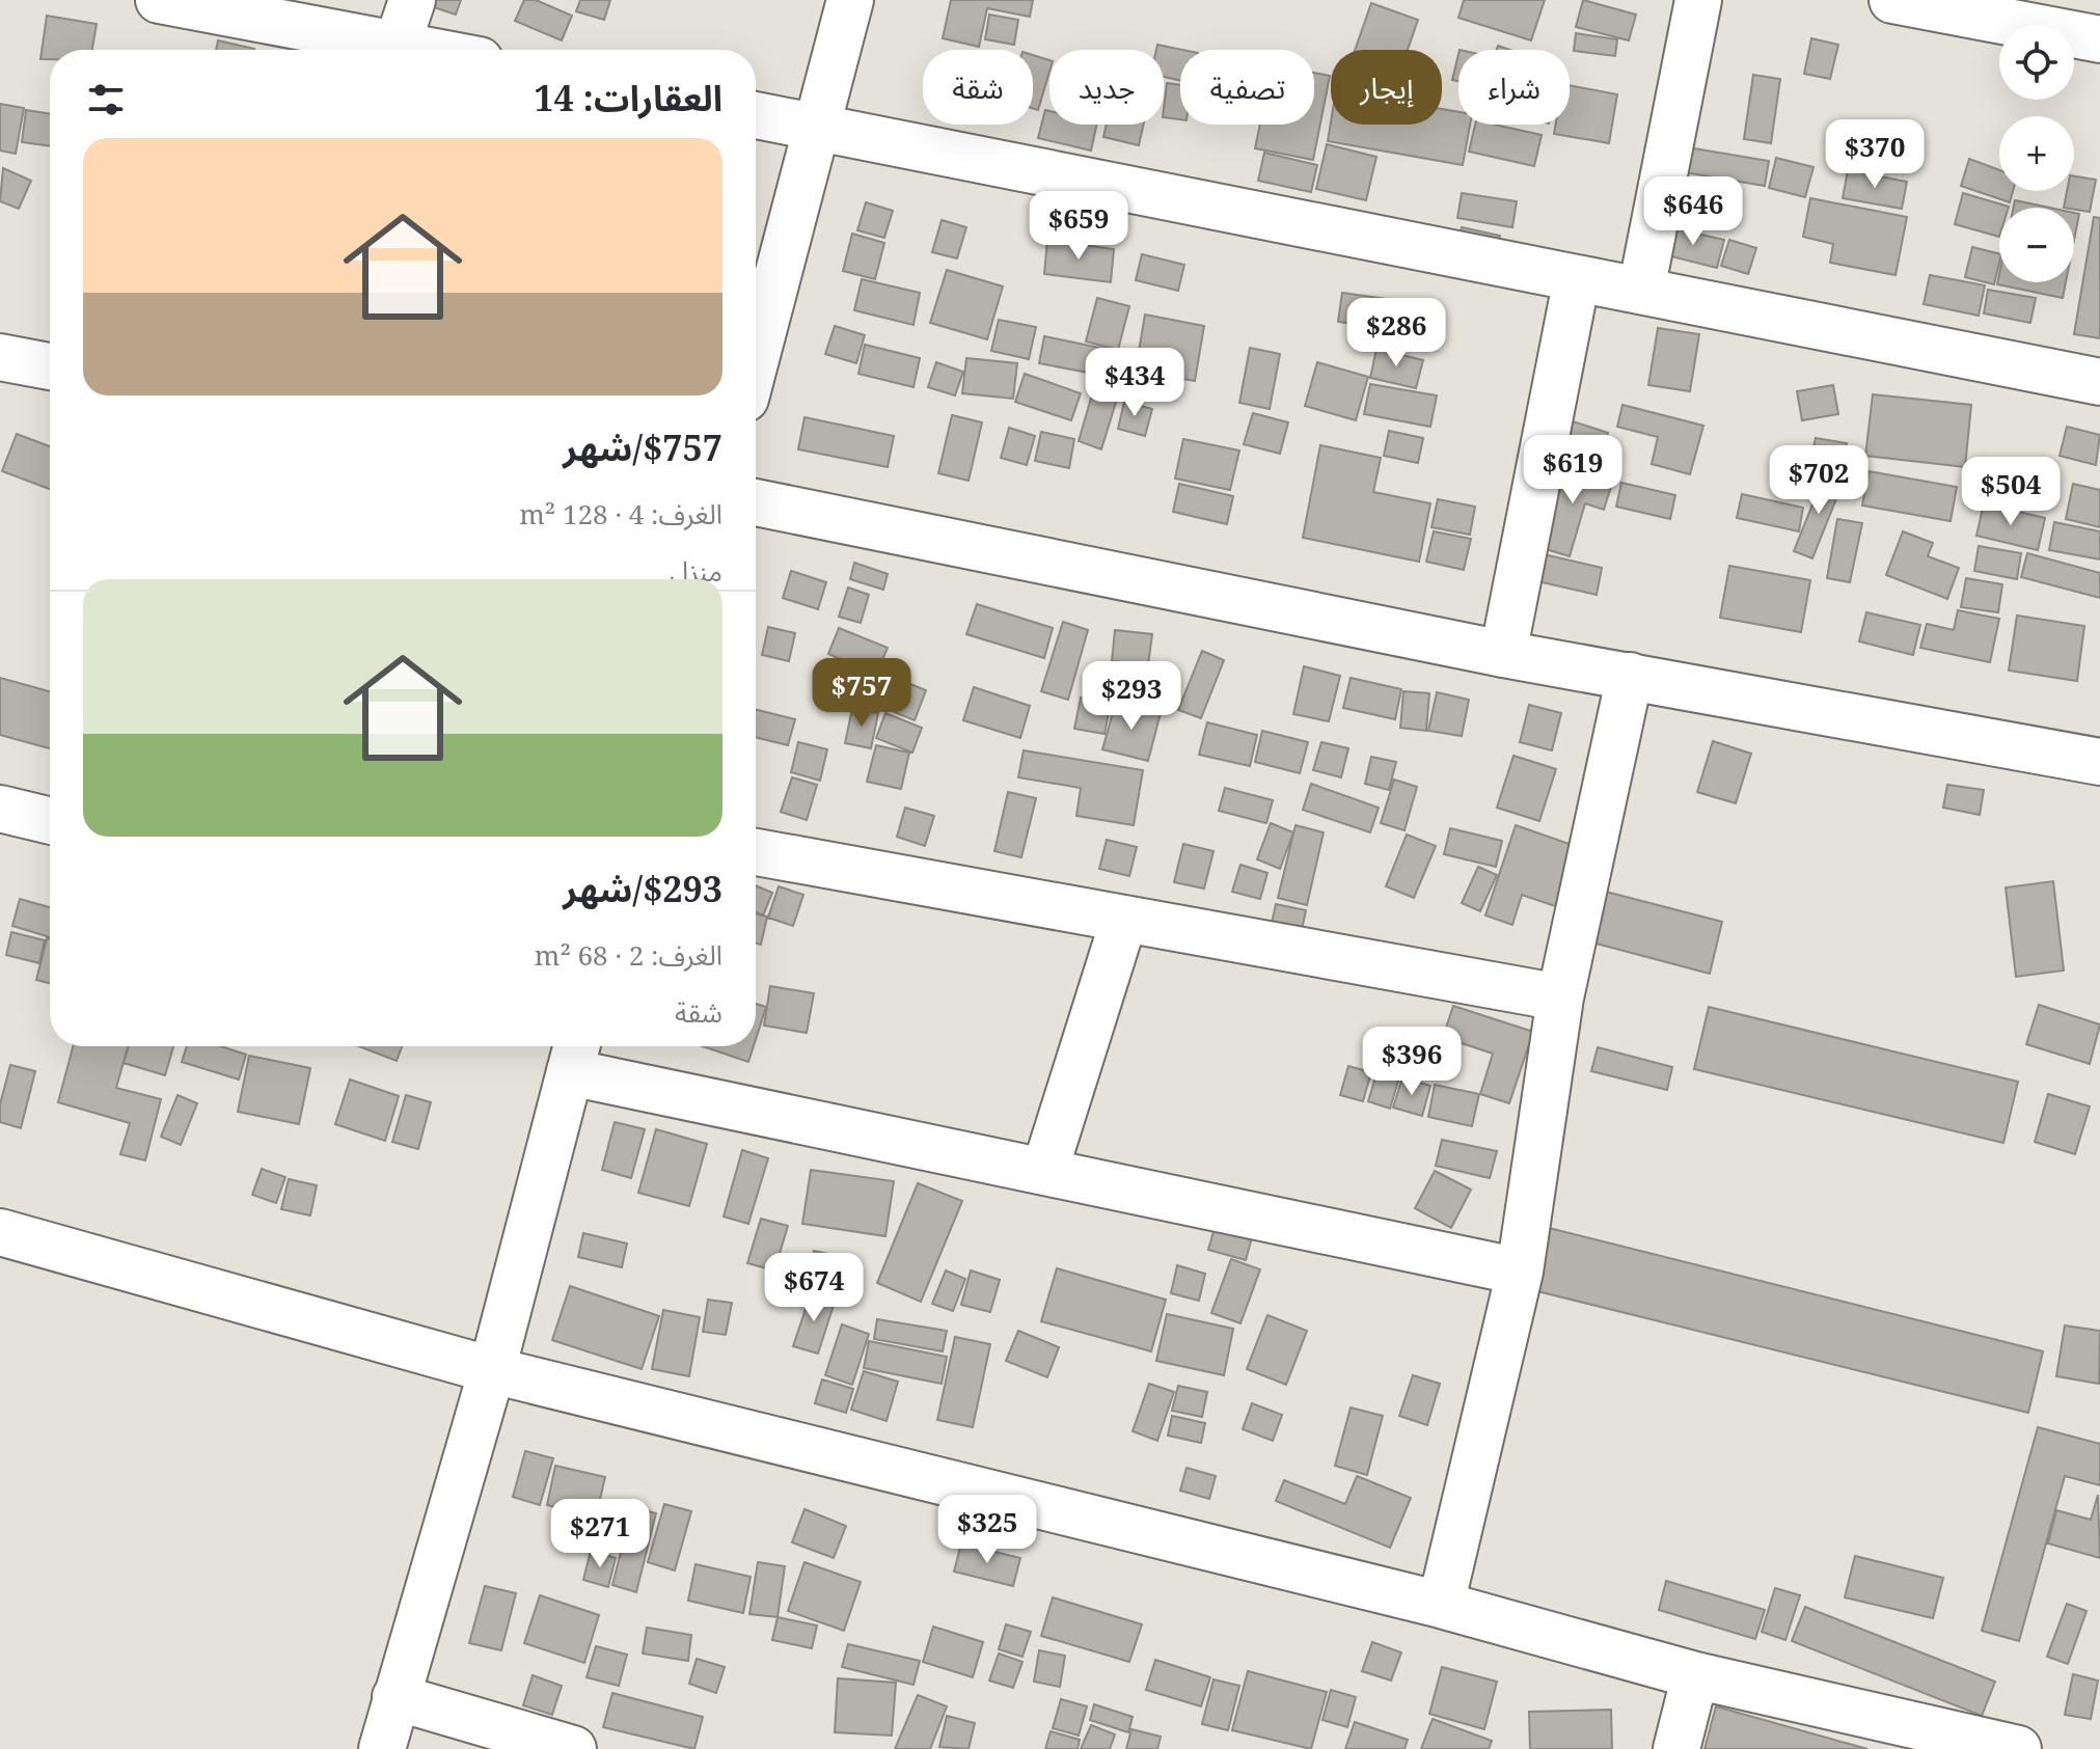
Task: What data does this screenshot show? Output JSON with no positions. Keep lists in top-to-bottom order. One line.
{"page":{"map_buttons":["+","−"],"chip":["شراء","إيجار","تصفية","جديد","شقة"],"heading":"العقارات: 14","price":["$370","$646","$659","$286","$434","$619","$702","$504","$757","$293","$396","$674","$325","$271"],"list":[{"name":"$757/شهر","note":"الغرف: 4 · 128 m² · منزل"},{"name":"$293/شهر","note":"الغرف: 2 · 68 m² · شقة"}]}}
